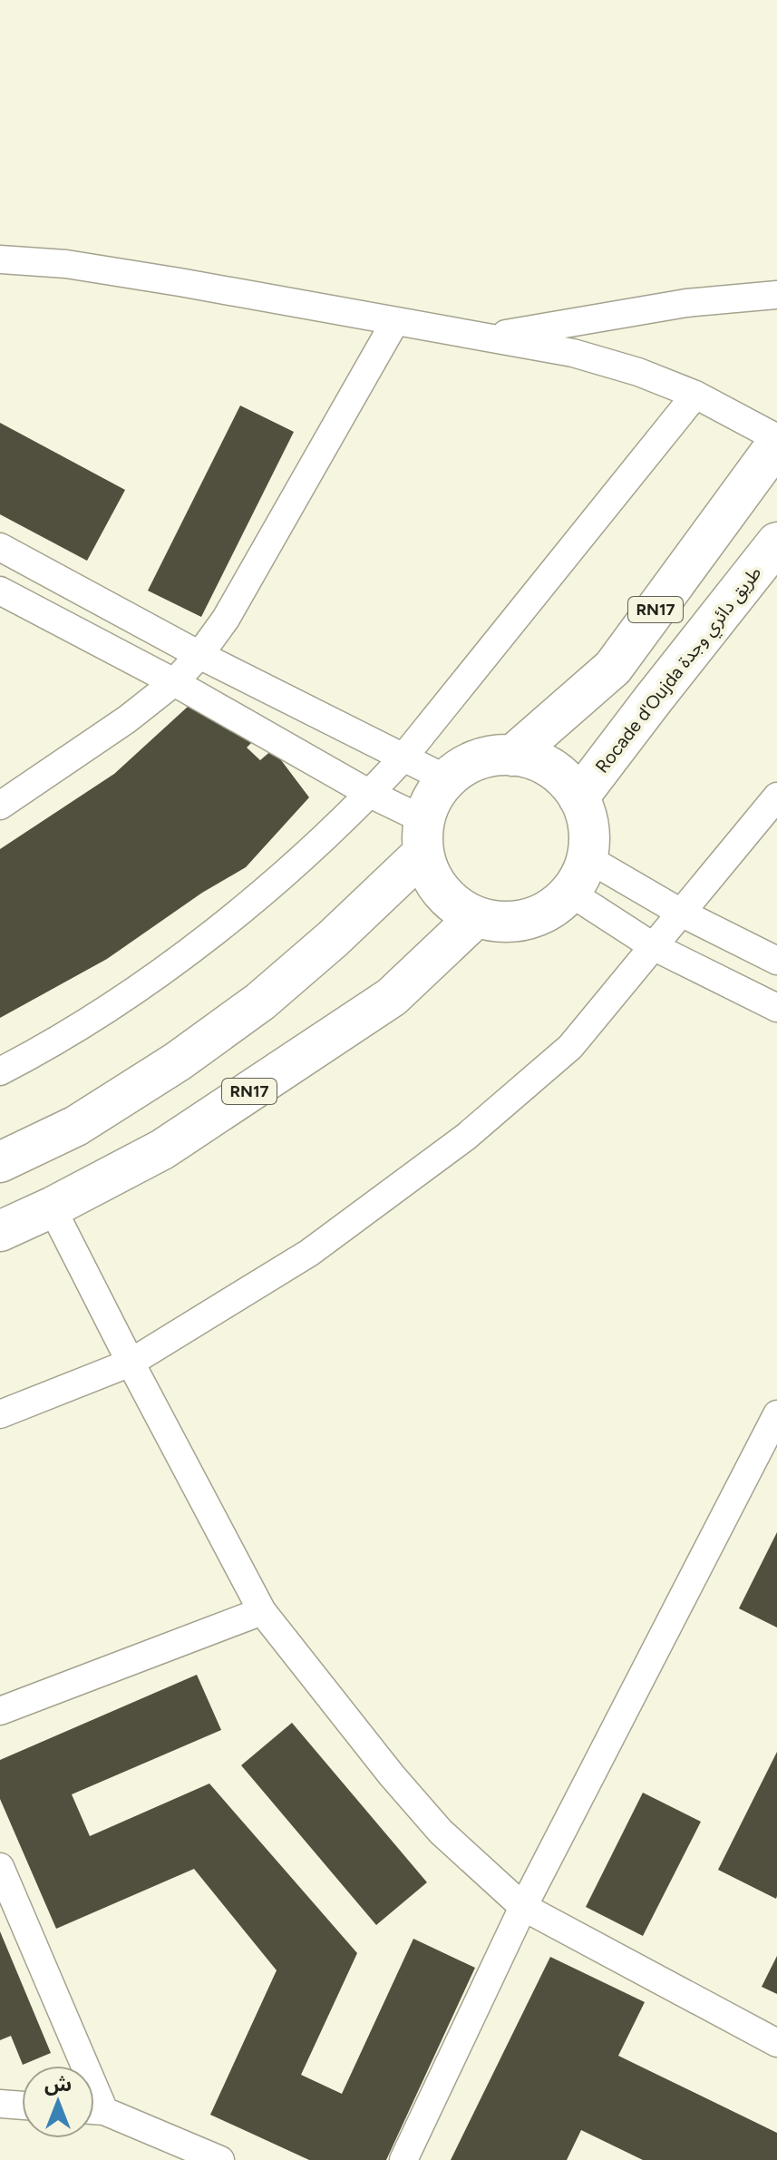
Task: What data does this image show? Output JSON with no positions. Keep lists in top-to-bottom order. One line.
{"streets":{"highway":["RN17","Rocade d'Oujda طريق دائري وجدة"]},"crossings":[["RN17","Rocade d'Oujda طريق دائري وجدة"]],"north":"top"}
